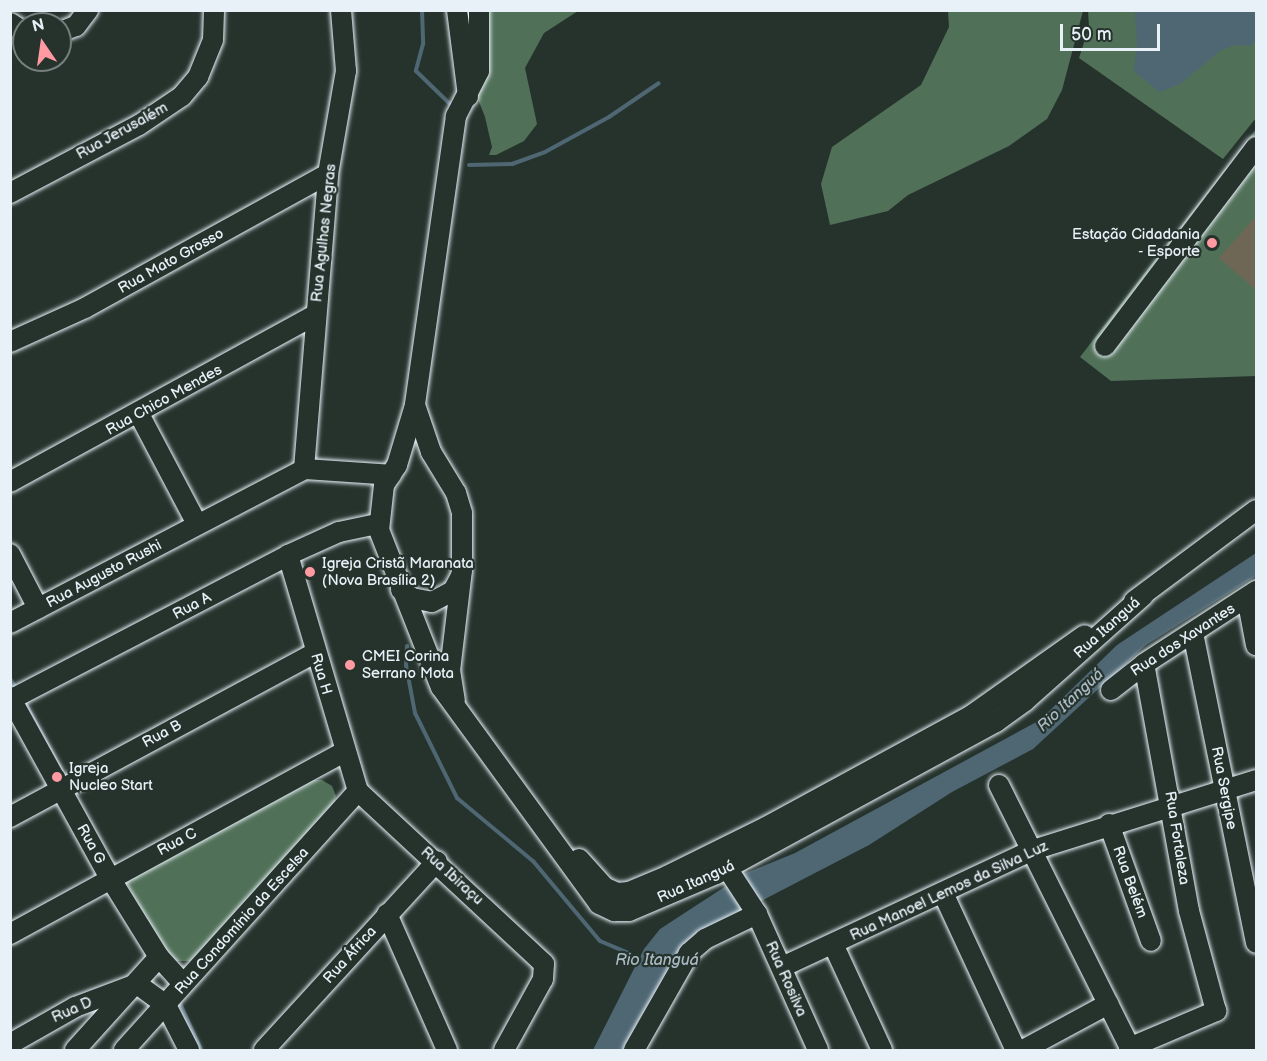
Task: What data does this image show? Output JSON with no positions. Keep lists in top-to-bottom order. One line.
{"streets":{"street":["Rua Jerusalém","Rua Agulhas Negras","Rua Mato Grosso","Rua Chico Mendes","Rua Augusto Rushi","Rua A","Rua Itanguá","Rua dos Xavantes","Rua H","Rua B","Rua Sergipe","Rua Fortaleza","Rua C","Rua G","Rua Ibiraçu","Rua Belém","Rua Manoel Lemos da Silva Luz","Rua Condomínio da Escelsa","Rua África","Rua Rosilva","Rua D"]},"crossings":[["Rua Agulhas Negras","Rua Mato Grosso"],["Rua Agulhas Negras","Rua Chico Mendes"],["Rua Agulhas Negras","Rua Augusto Rushi"],["Rua A","Rua Itanguá"],["Rua A","Rua H"],["Rua A","Rua G"],["Rua Itanguá","Rua Rosilva"],["Rua dos Xavantes","Rua Sergipe"],["Rua dos Xavantes","Rua Fortaleza"],["Rua H","Rua B"],["Rua H","Rua C"],["Rua H","Rua Ibiraçu"],["Rua H","Rua Condomínio da Escelsa"],["Rua B","Rua G"],["Rua Sergipe","Rua Manoel Lemos da Silva Luz"],["Rua Fortaleza","Rua Manoel Lemos da Silva Luz"],["Rua C","Rua G"],["Rua G","Rua Condomínio da Escelsa"],["Rua Ibiraçu","Rua Condomínio da Escelsa"],["Rua Ibiraçu","Rua África"],["Rua Belém","Rua Manoel Lemos da Silva Luz"],["Rua Manoel Lemos da Silva Luz","Rua Rosilva"]],"water":["Rio Itanguá"],"places":["Estação Cidadania - Esporte","Igreja Cristã Maranata (Nova Brasília 2)","CMEI Corina Serrano Mota","Igreja Nucleo Start"],"scale_bar":"50 m","north":"top"}
